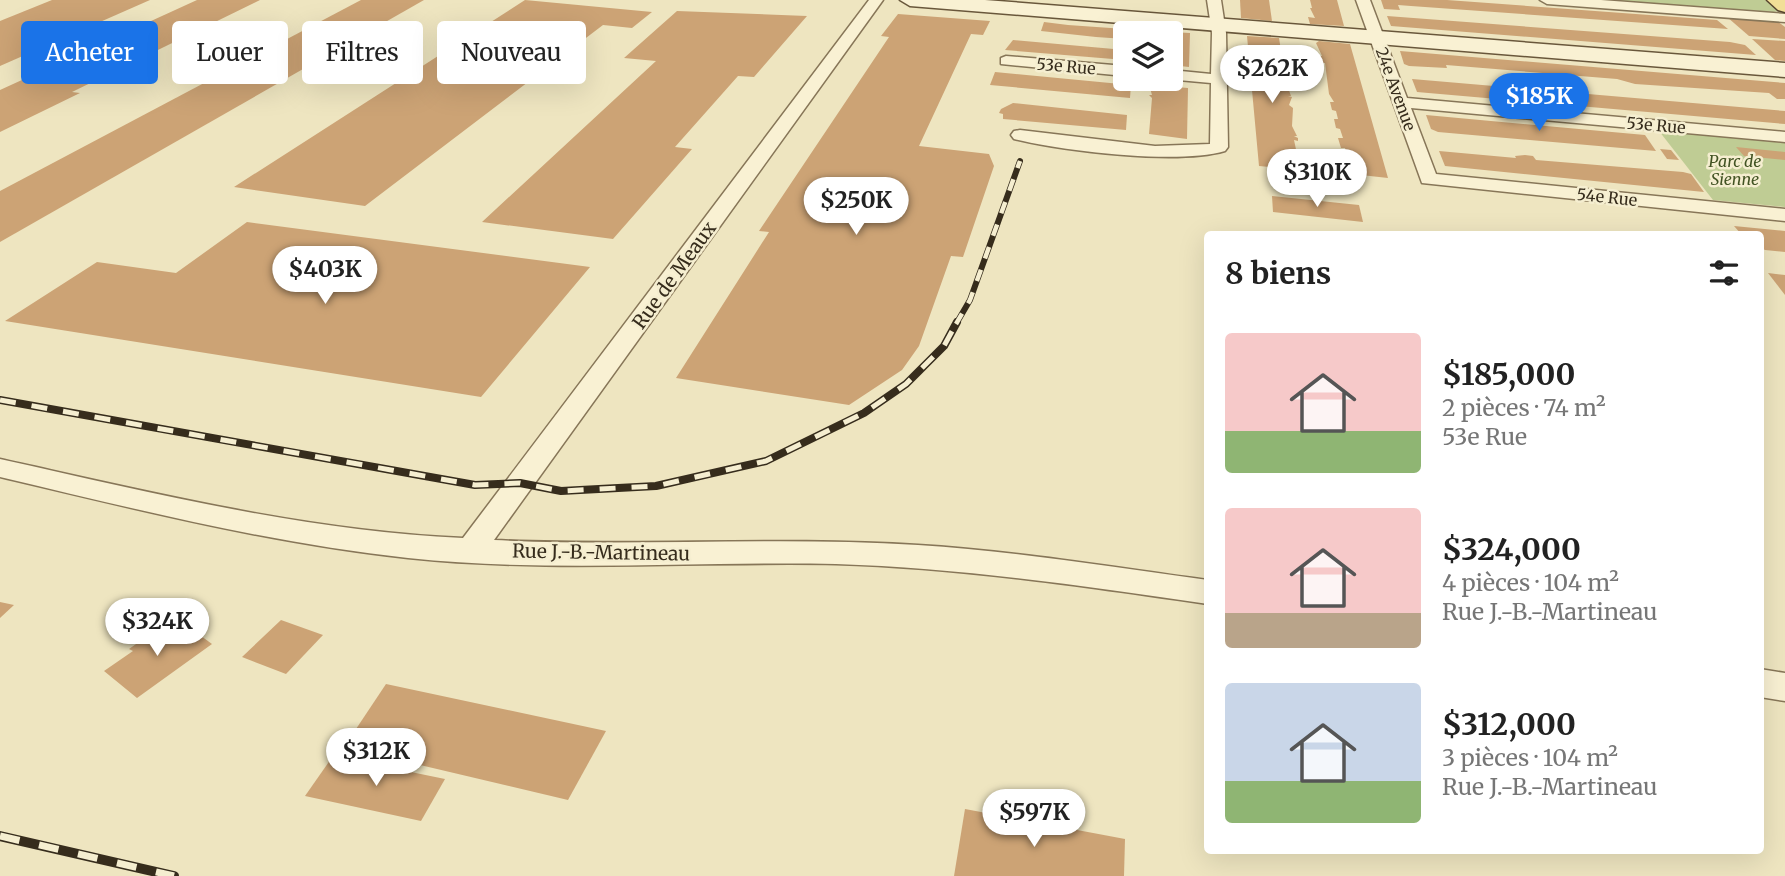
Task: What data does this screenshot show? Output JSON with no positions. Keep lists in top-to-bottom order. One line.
{"streets":{"street":["53e Rue","24e Avenue","54e Rue","Rue de Meaux","Rue J.-B.-Martineau"]},"crossings":[["53e Rue","24e Avenue"],["24e Avenue","54e Rue"],["Rue de Meaux","Rue J.-B.-Martineau"]],"parks":["Parc de Sienne"],"page":{"chip":["Acheter","Louer","Filtres","Nouveau"],"price":["$262K","$185K","$310K","$250K","$403K","$324K","$312K","$597K"],"heading":"8 biens","list":[{"name":"$185,000","note":"2 pièces · 74 m² · 53e Rue"},{"name":"$324,000","note":"4 pièces · 104 m² · Rue J.-B.-Martineau"},{"name":"$312,000","note":"3 pièces · 104 m² · Rue J.-B.-Martineau"}]}}
